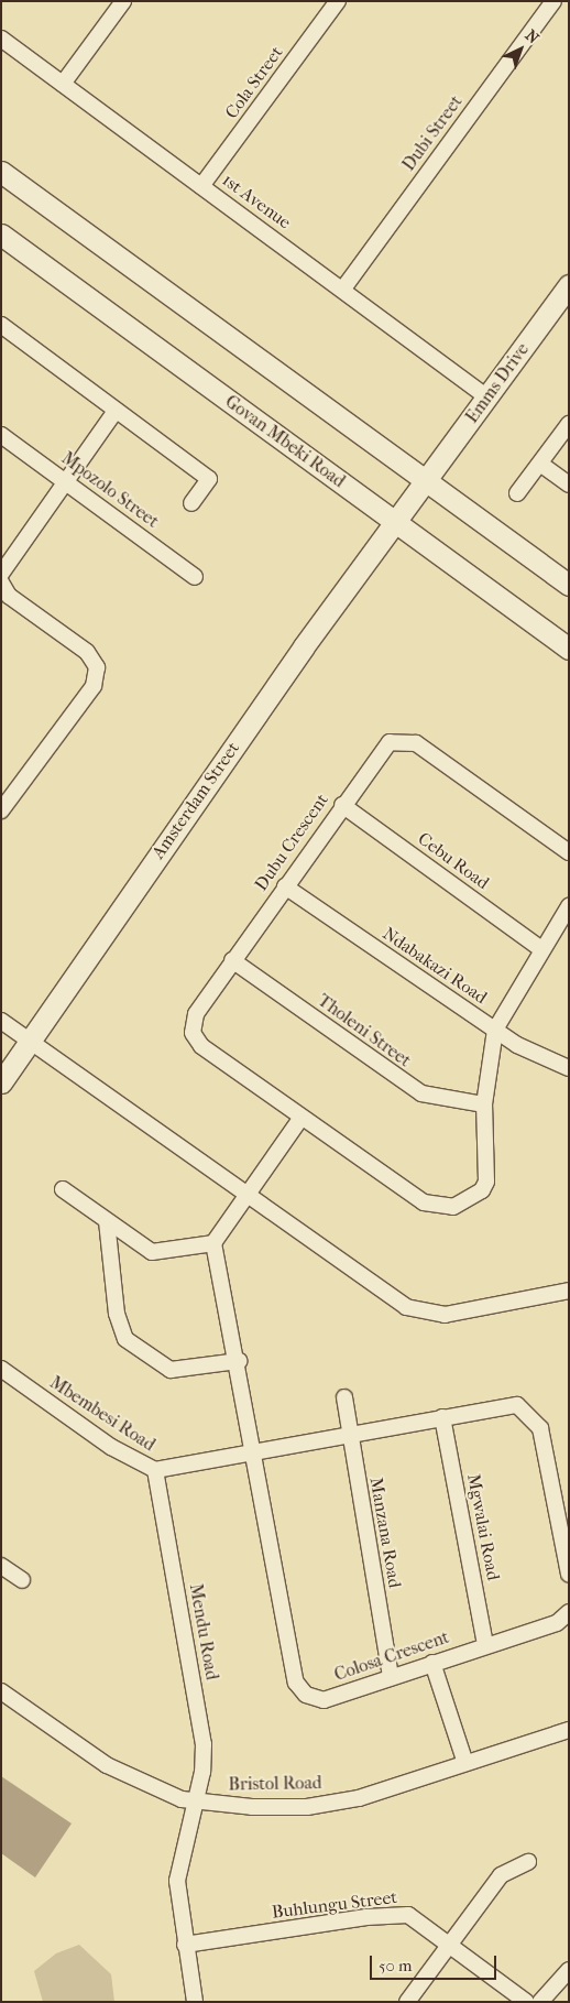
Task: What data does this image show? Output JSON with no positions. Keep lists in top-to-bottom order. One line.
{"streets":{"main road":["Emms Drive","Govan Mbeki Road","Amsterdam Street"],"street":["Cola Street","Dubi Street","1st Avenue","Mpozolo Street","Dubu Crescent","Cebu Road","Ndabakazi Road","Tholeni Street","Mbembesi Road","Mgwalai Road","Manzana Road","Mendu Road","Colosa Crescent","Bristol Road","Buhlungu Street"]},"crossings":[["Cola Street","1st Avenue"],["Dubi Street","1st Avenue"],["1st Avenue","Emms Drive"],["Emms Drive","Govan Mbeki Road"],["Emms Drive","Amsterdam Street"],["Govan Mbeki Road","Amsterdam Street"],["Dubu Crescent","Cebu Road"],["Dubu Crescent","Ndabakazi Road"],["Dubu Crescent","Tholeni Street"],["Mbembesi Road","Mendu Road"],["Mbembesi Road","Colosa Crescent"],["Mgwalai Road","Colosa Crescent"],["Manzana Road","Colosa Crescent"],["Mendu Road","Bristol Road"],["Mendu Road","Buhlungu Street"]],"scale_bar":"50 m","north":"top right"}
